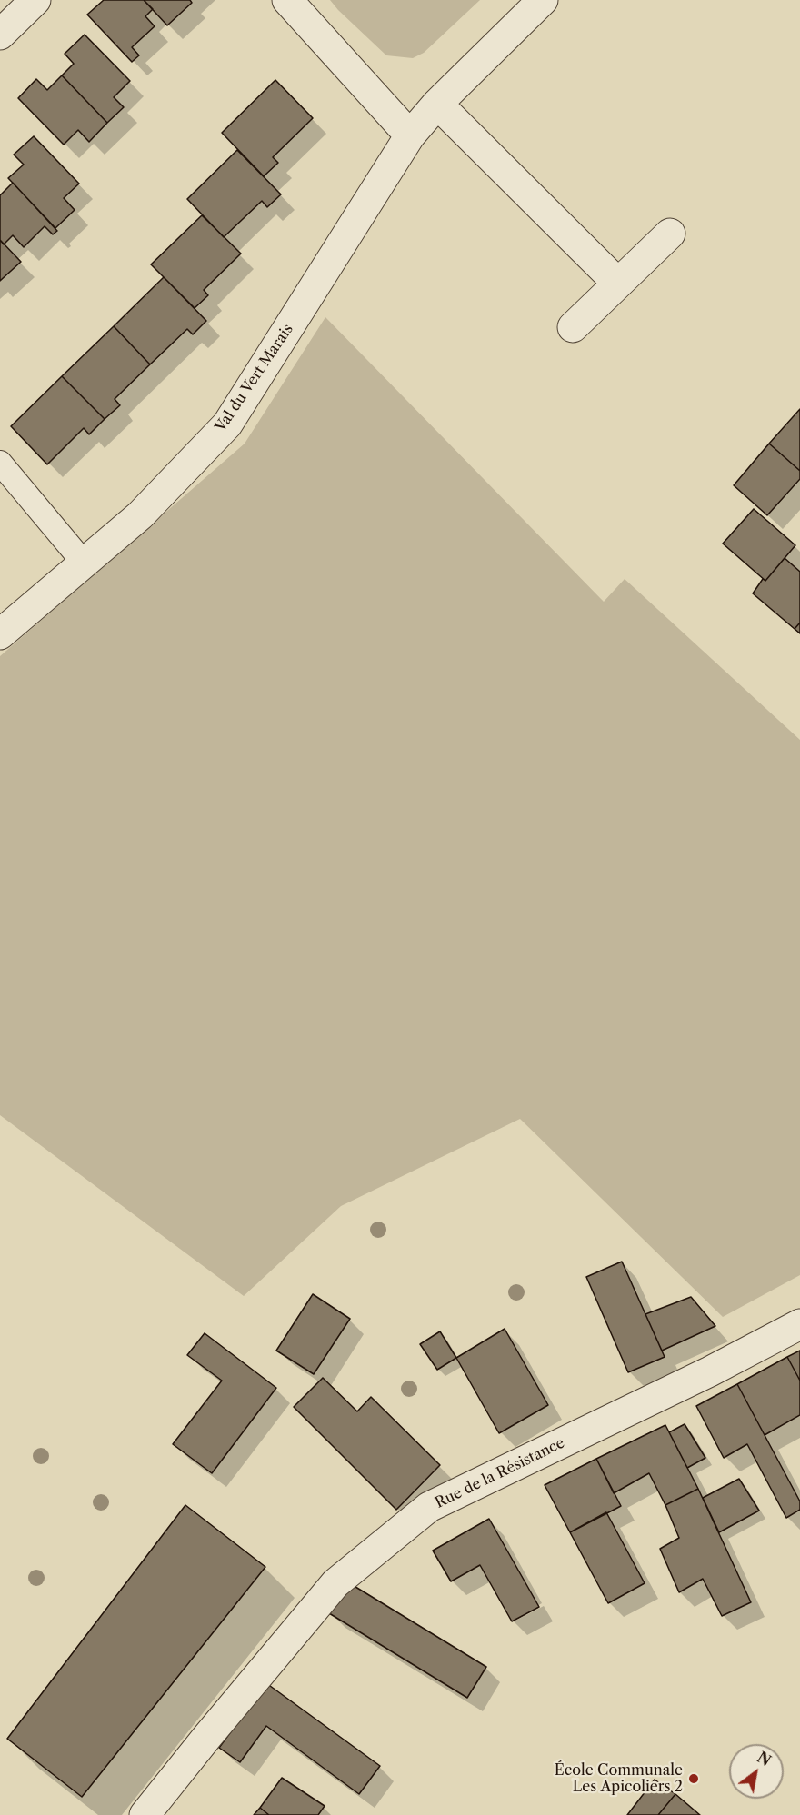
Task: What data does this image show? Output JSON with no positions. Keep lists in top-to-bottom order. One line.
{"streets":{"street":["Val du Vert Marais","Rue de la Résistance"]},"places":["École Communale Les Apicoliers 2"],"north":"top right"}
